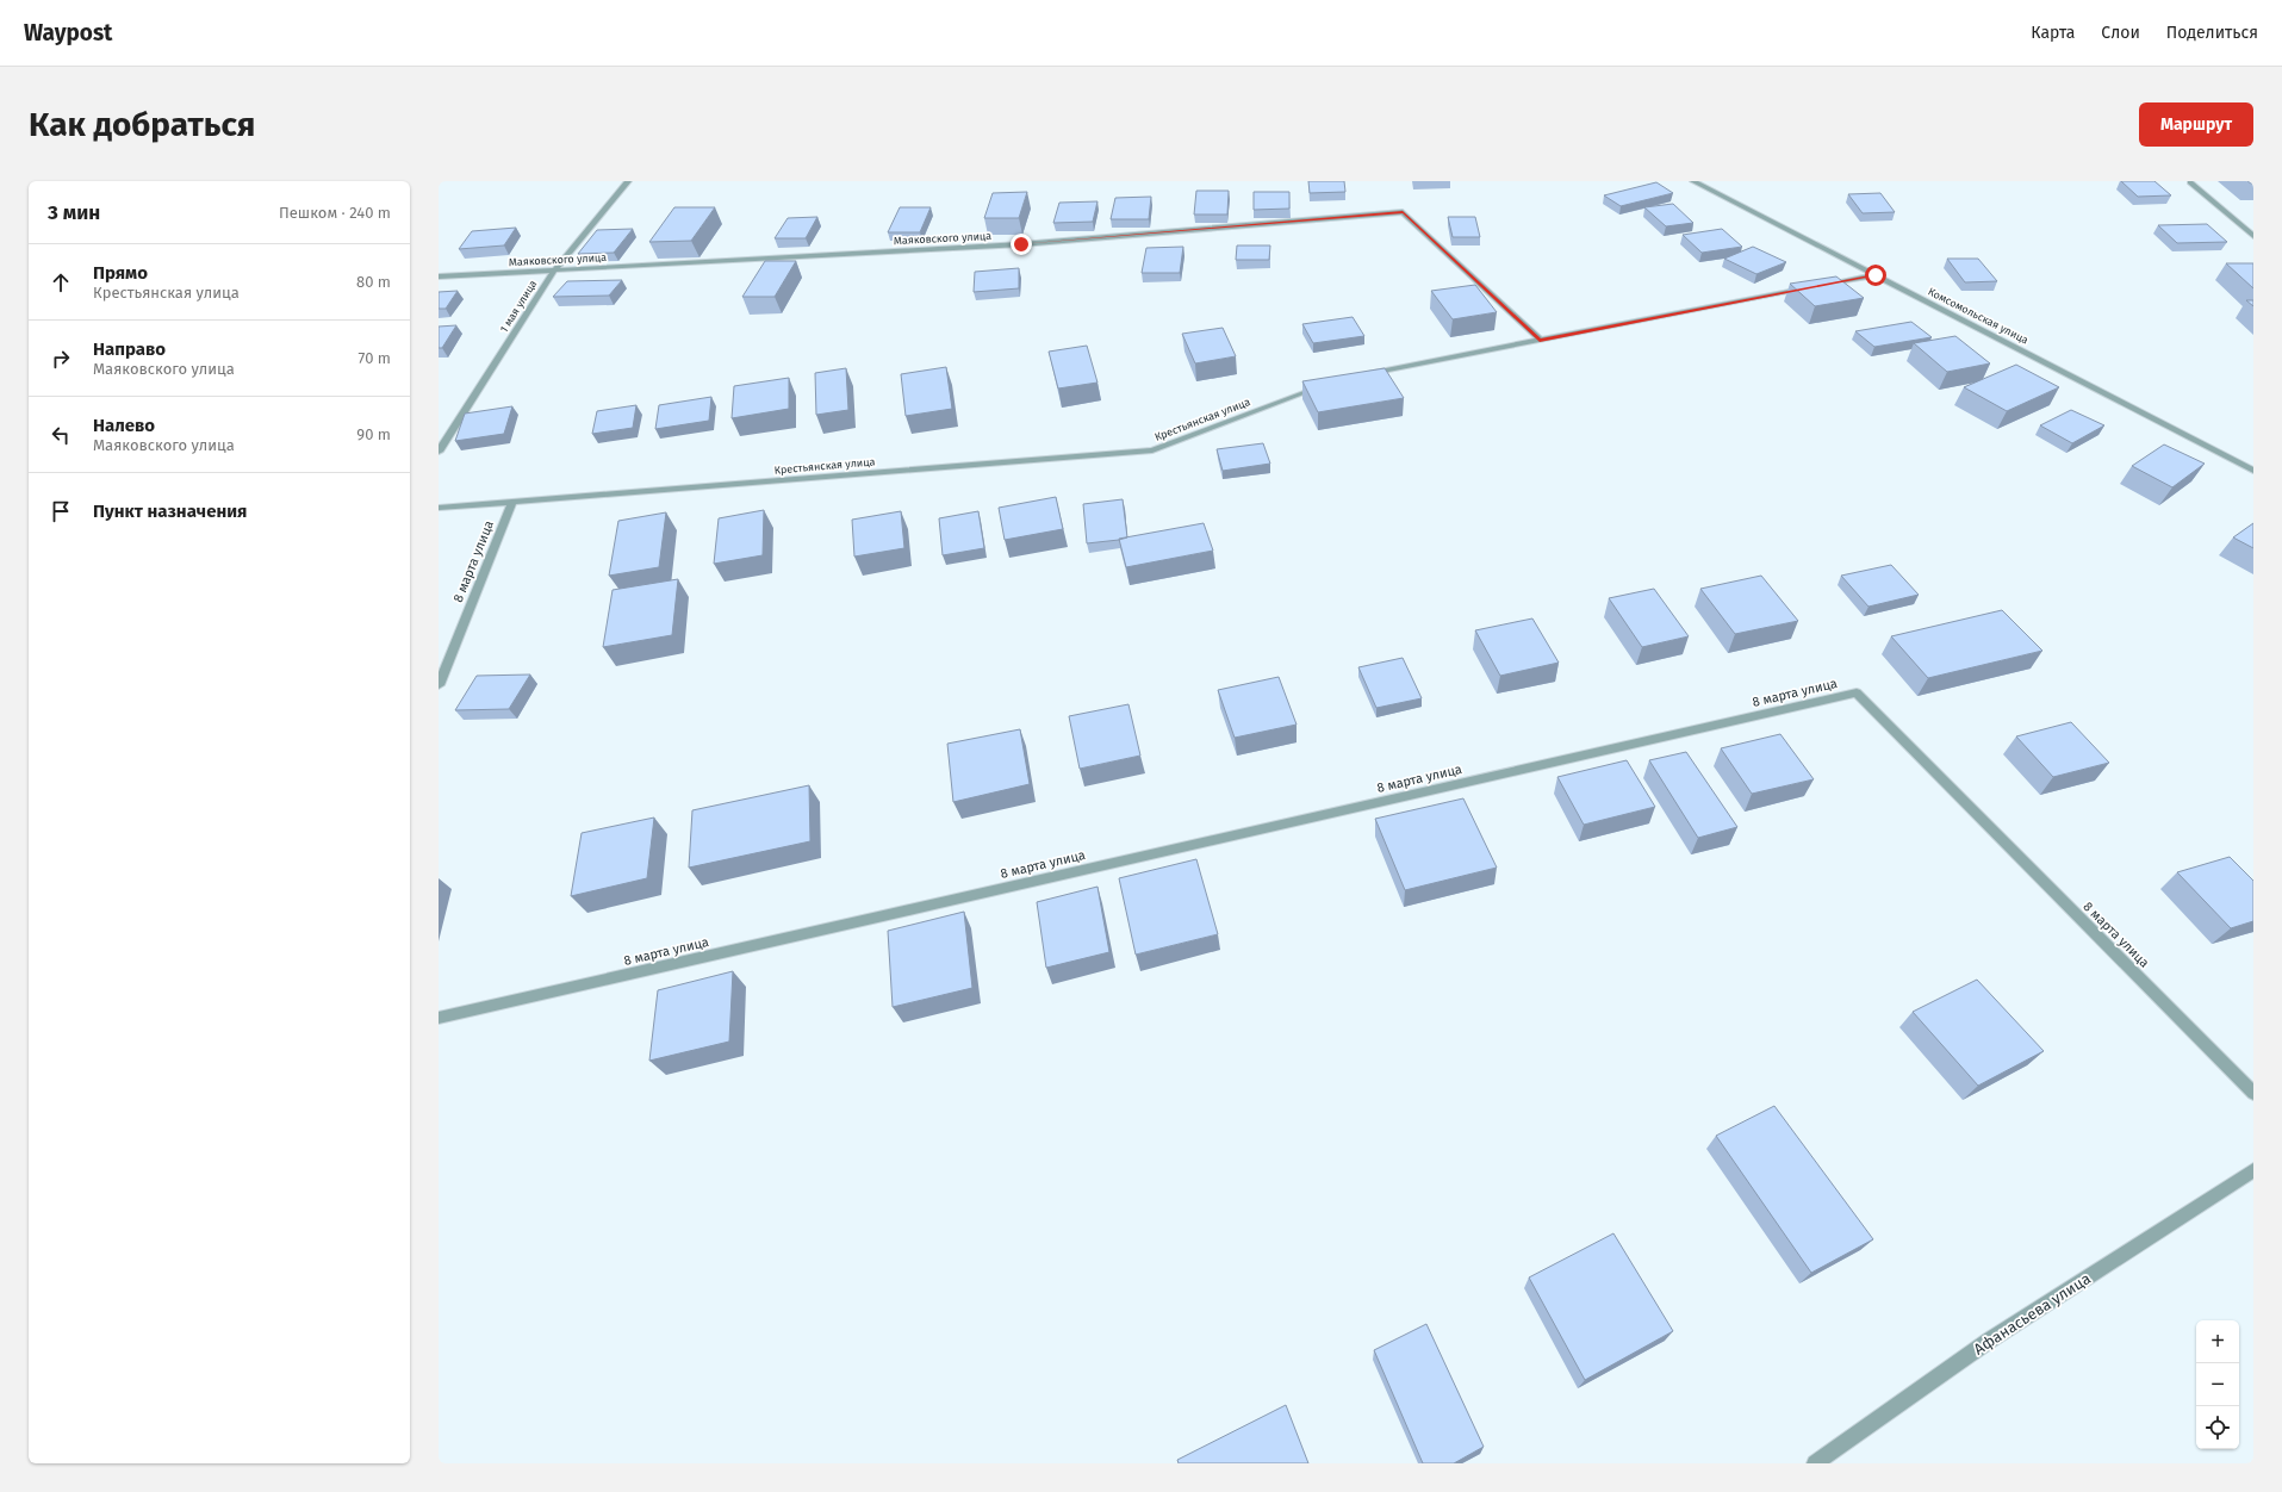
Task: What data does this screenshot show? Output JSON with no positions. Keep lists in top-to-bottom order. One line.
{"streets":{"street":["Маяковского улица","1 мая улица","Комсомольская улица","Крестьянская улица","8 марта улица","Афанасьева улица"]},"crossings":[["Маяковского улица","1 мая улица"],["Крестьянская улица","8 марта улица"]],"page":{"header":"Waypost","nav":["Карта","Слои","Поделиться"],"buttons":"Маршрут","title":"Как добраться","heading":["3 мин","Пешком · 240 m"],"list":[["Прямо","Крестьянская улица","80 m"],["Направо","Маяковского улица","70 m"],["Налево","Маяковского улица","90 m"],"Пункт назначения"],"map_buttons":["+","−"]}}
